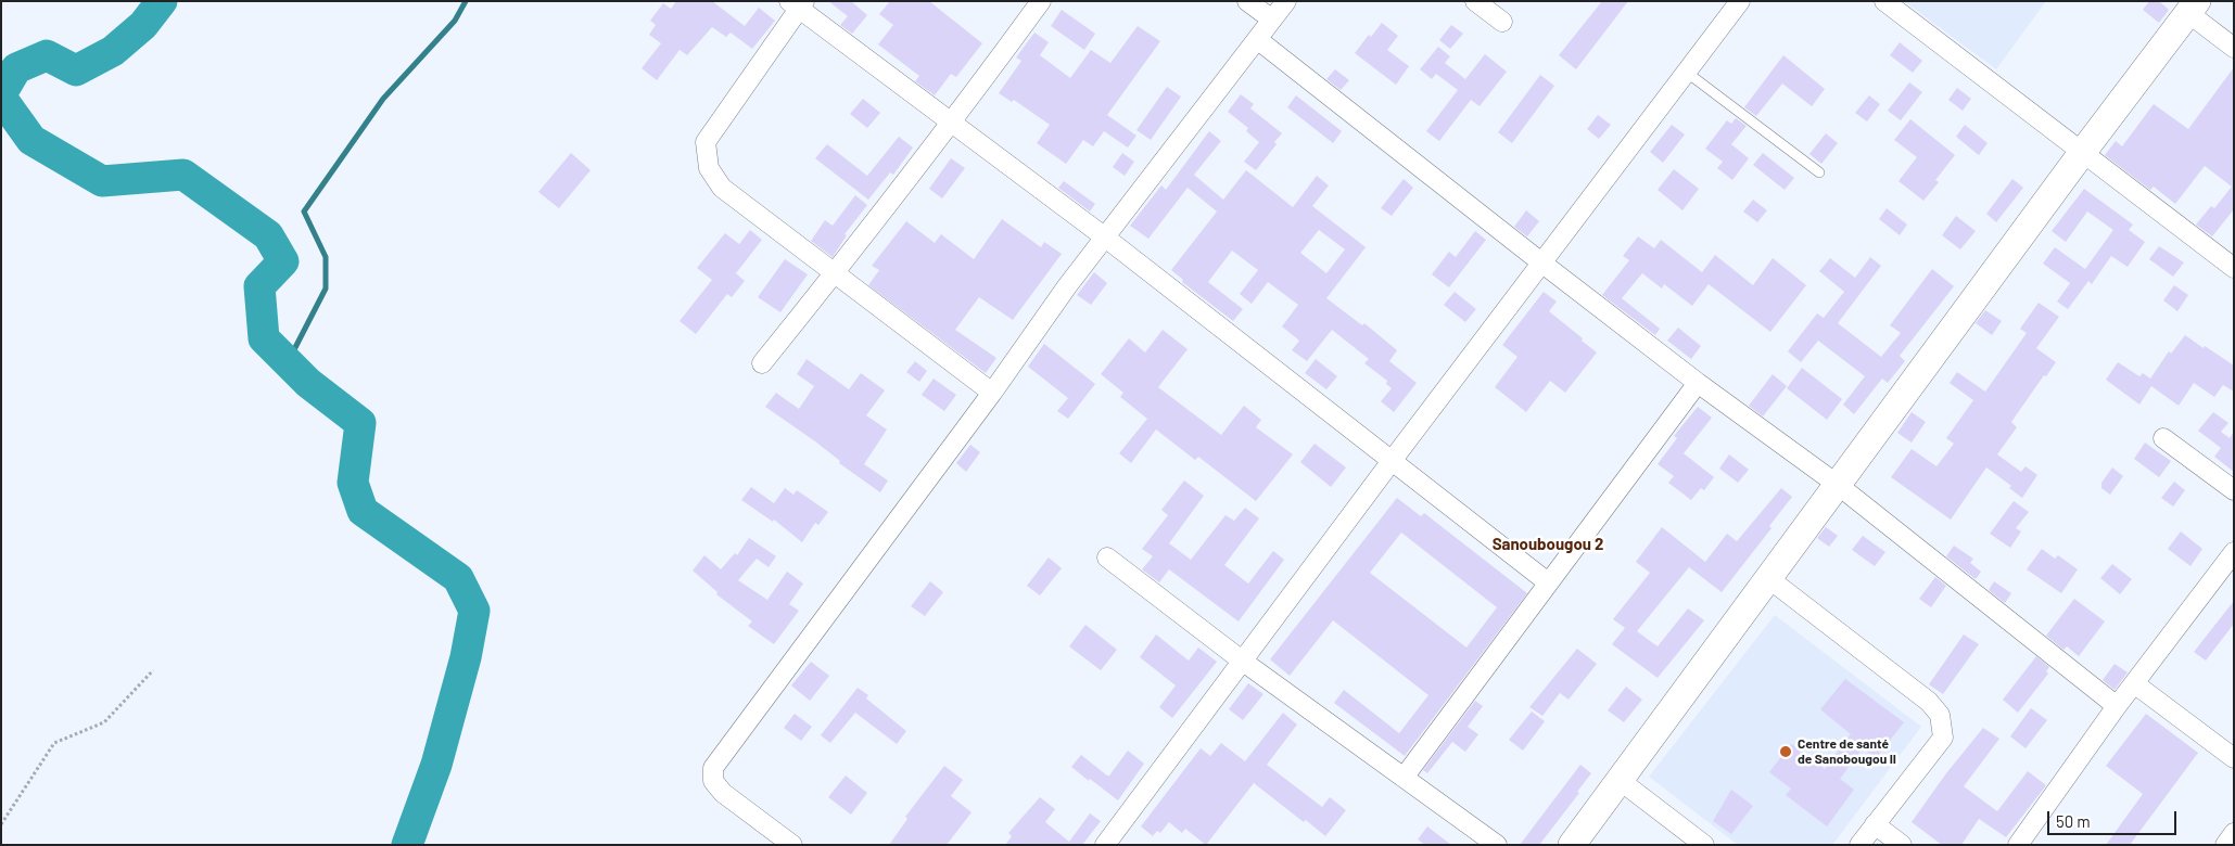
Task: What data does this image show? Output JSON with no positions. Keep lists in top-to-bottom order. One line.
{"districts":["Sanoubougou 2"],"places":["Centre de santé de Sanobougou II"],"scale_bar":"50 m"}
